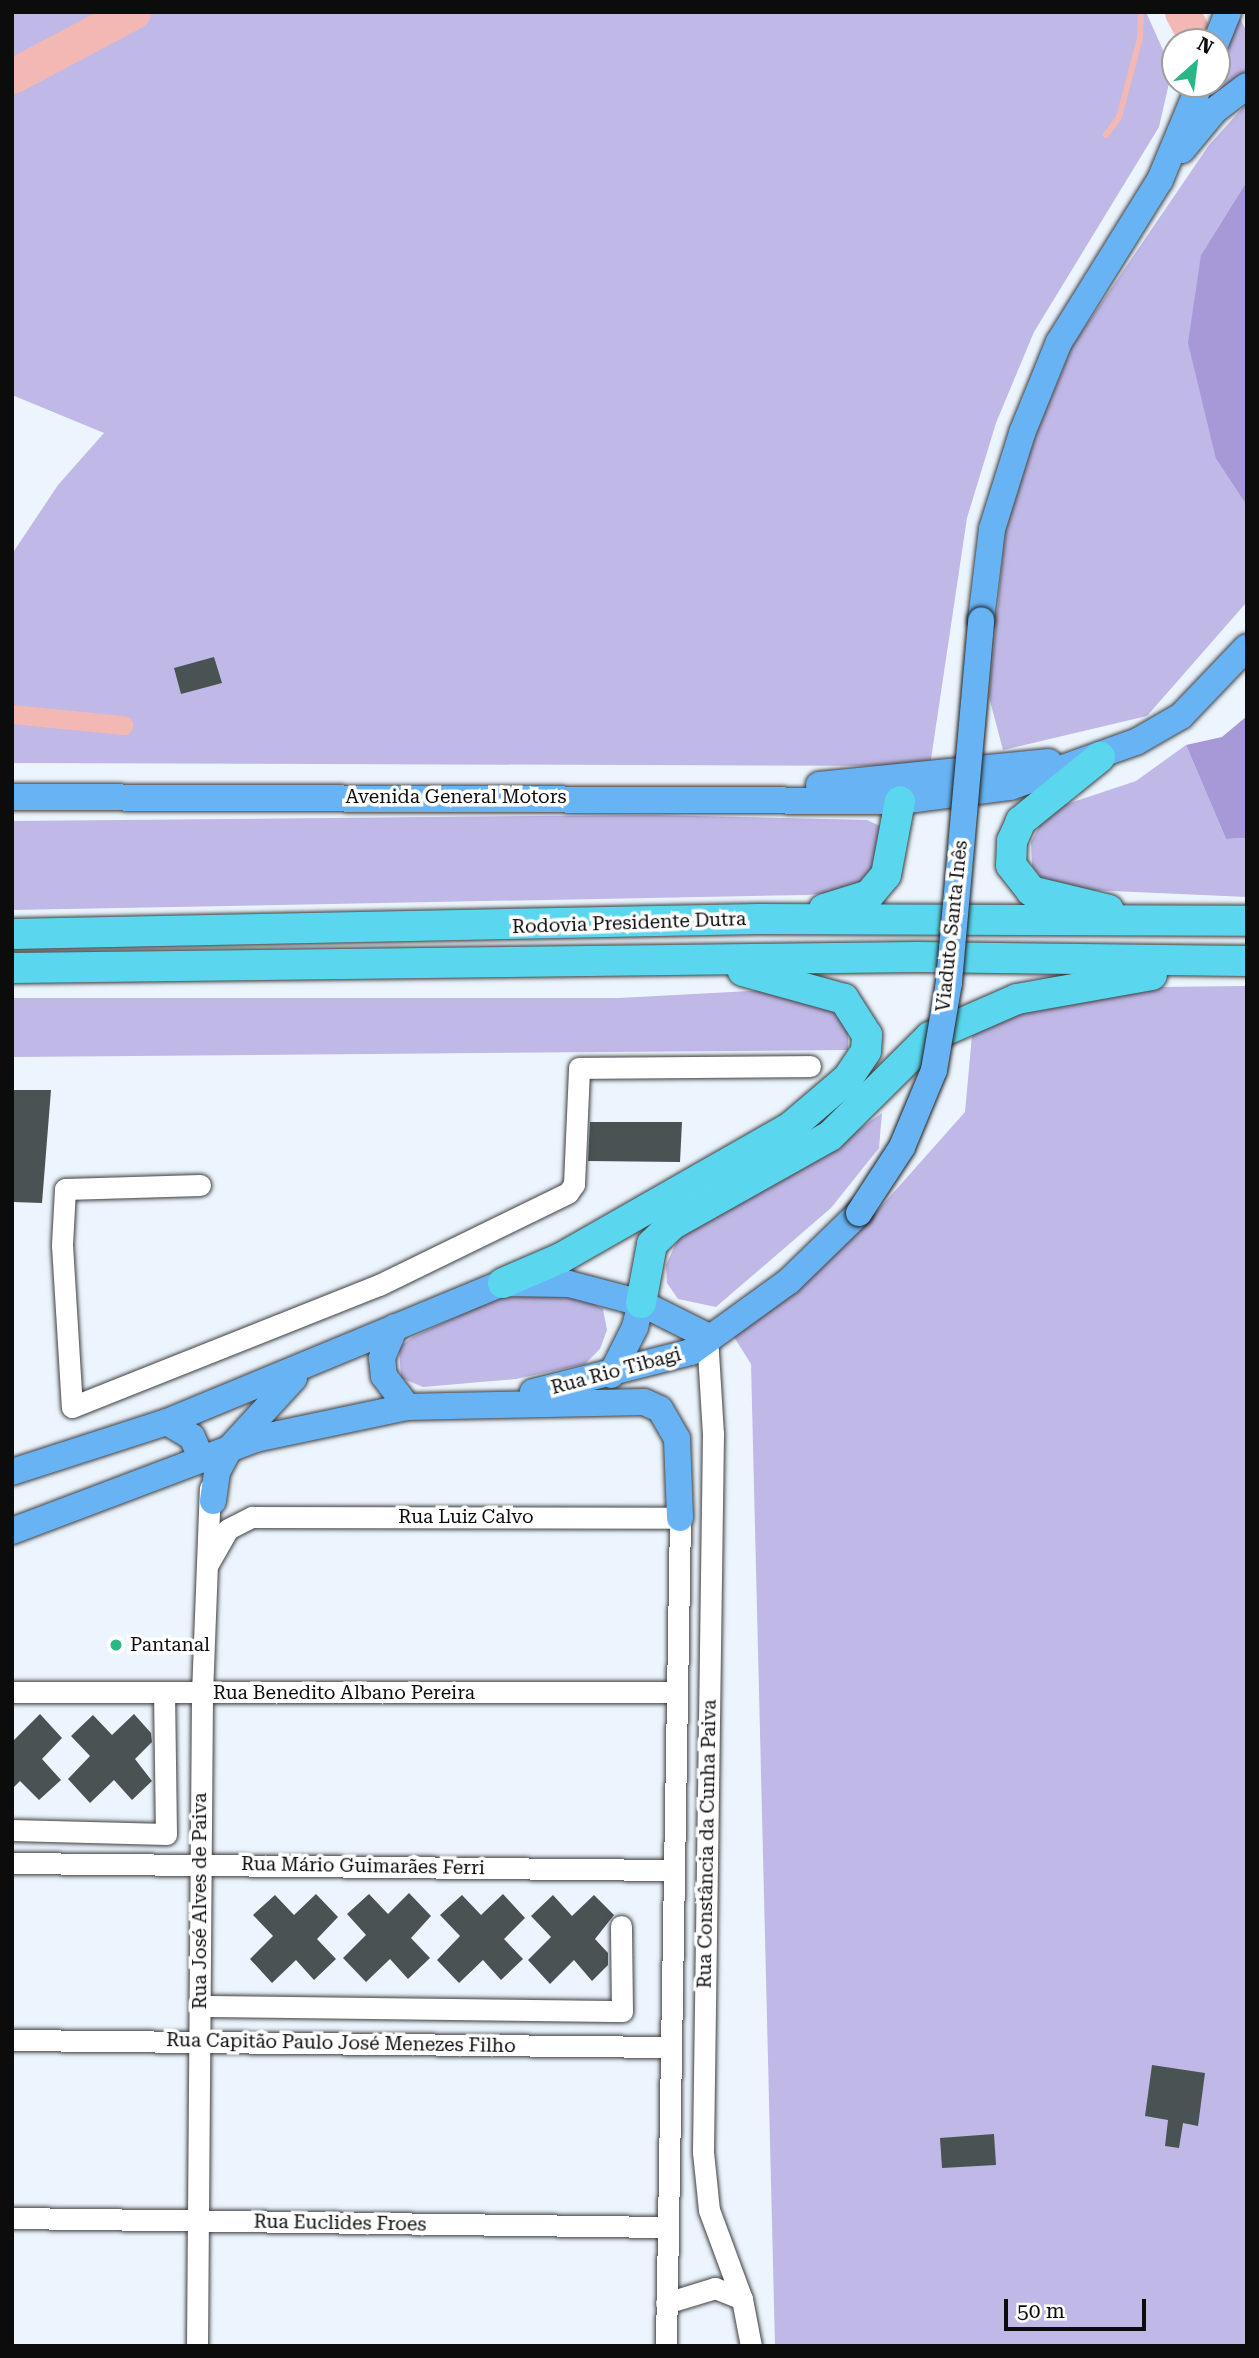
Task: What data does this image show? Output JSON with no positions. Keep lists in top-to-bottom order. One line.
{"streets":{"highway":["Rodovia Presidente Dutra"],"main road":["Avenida General Motors","Viaduto Santa Inês","Rua Rio Tibagi"],"street":["Rua Luiz Calvo","Rua Benedito Albano Pereira","Rua Constância da Cunha Paiva","Rua Mário Guimarães Ferri","Rua José Alves de Paiva","Rua Capitão Paulo José Menezes Filho","Rua Euclides Froes"]},"crossings":[["Viaduto Santa Inês","Rua Rio Tibagi"],["Rua Rio Tibagi","Rua Constância da Cunha Paiva"],["Rua Luiz Calvo","Rua Constância da Cunha Paiva"],["Rua Luiz Calvo","Rua José Alves de Paiva"],["Rua Benedito Albano Pereira","Rua Constância da Cunha Paiva"],["Rua Benedito Albano Pereira","Rua José Alves de Paiva"],["Rua Constância da Cunha Paiva","Rua Mário Guimarães Ferri"],["Rua Constância da Cunha Paiva","Rua Capitão Paulo José Menezes Filho"],["Rua Constância da Cunha Paiva","Rua Euclides Froes"],["Rua Mário Guimarães Ferri","Rua José Alves de Paiva"],["Rua José Alves de Paiva","Rua Capitão Paulo José Menezes Filho"],["Rua José Alves de Paiva","Rua Euclides Froes"]],"places":["Pantanal"],"scale_bar":"50 m","north":"top right"}
